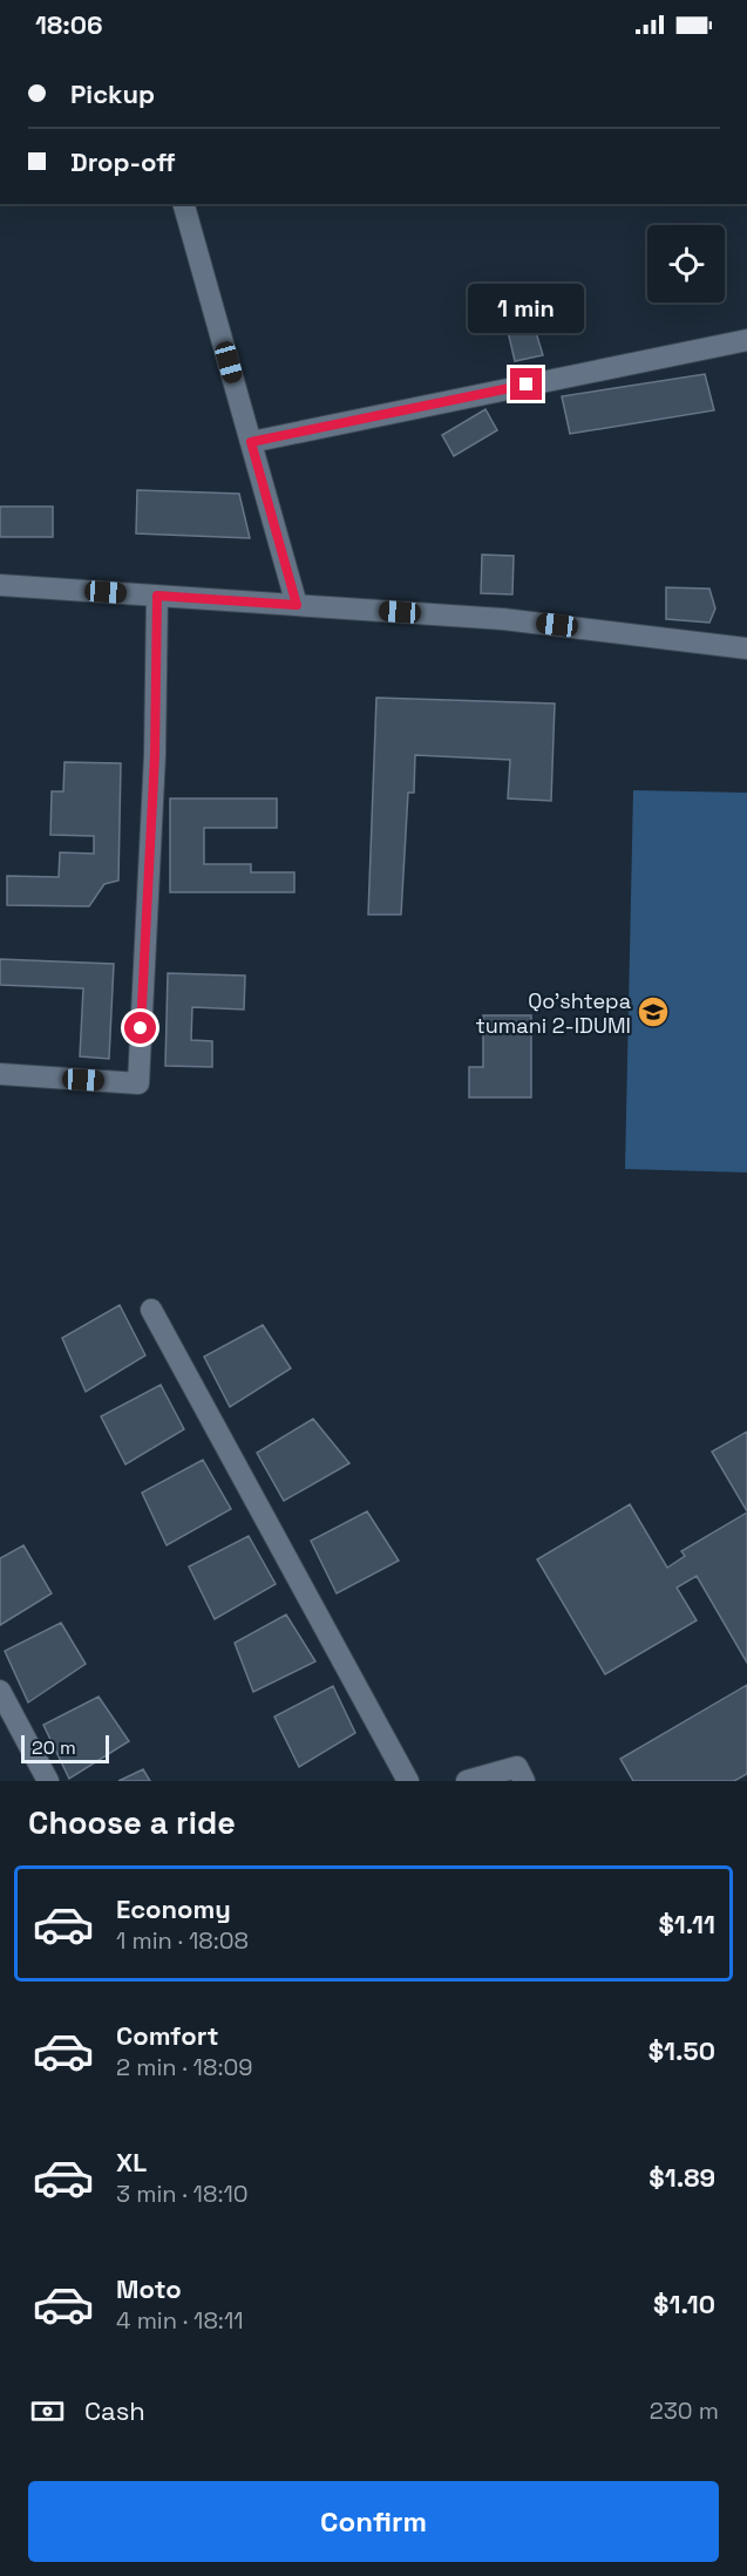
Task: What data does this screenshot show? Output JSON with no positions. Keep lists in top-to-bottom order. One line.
{"places":{"school or university":["Qo'shtepa tumani 2-IDUMI"]},"scale_bar":"20 m","page":{"status":"18:06","banner":["Pickup","Drop-off"],"bubble":"1 min","scale":"20 m","heading":"Choose a ride","list":[{"name":"Economy","note":"1 min · 18:08","value":"$1.11"},{"name":"Comfort","note":"2 min · 18:09","value":"$1.50"},{"name":"XL","note":"3 min · 18:10","value":"$1.89"},{"name":"Moto","note":"4 min · 18:11","value":"$1.10"}],"pay":["Cash","230 m"],"buttons":"Confirm"}}
